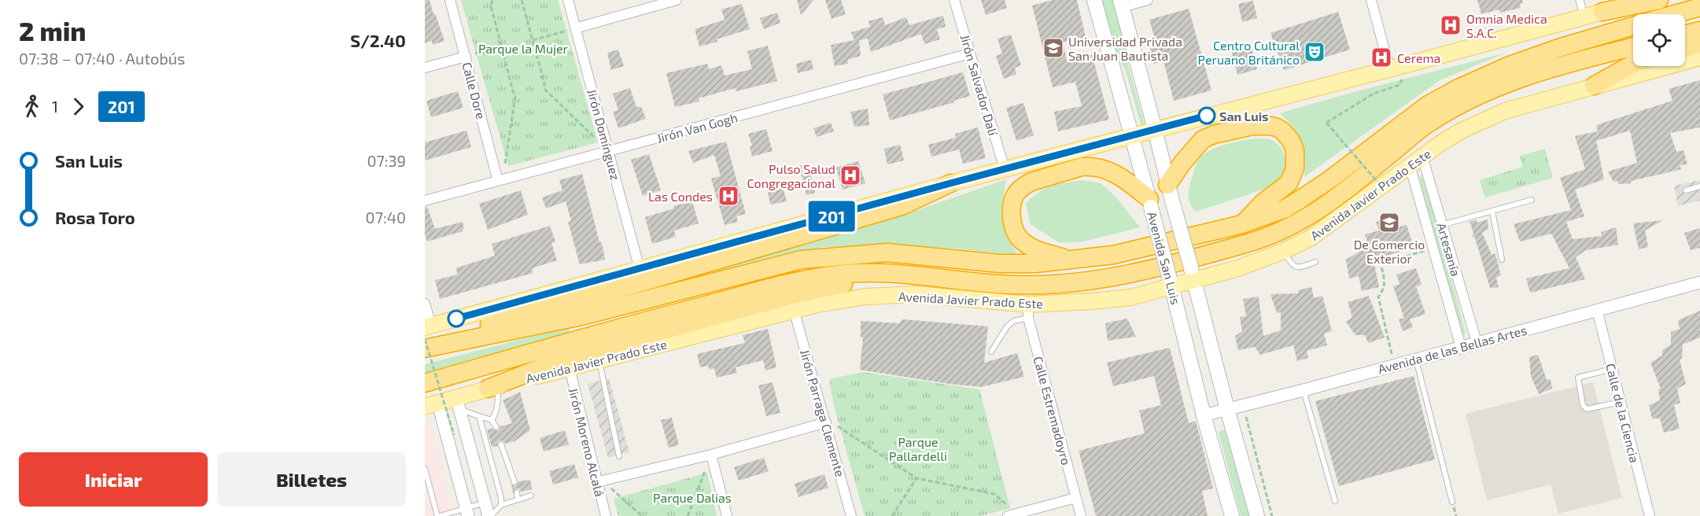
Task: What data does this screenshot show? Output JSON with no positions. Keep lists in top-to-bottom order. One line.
{"streets":{"highway":["Avenida Javier Prado Este"],"main road":["Avenida San Luis"],"street":["Jirón Salvador Dalí","Calle Dore","Jirón Van Gogh","Jirón Domínguez","Artesanía","Avenida de las Bellas Artes","Calle Estremadoyro","Jirón Parraga Clemente","Calle de la Ciencia","Jirón Moreno Alcalá"]},"crossings":[["Jirón Salvador Dalí","Jirón Van Gogh"],["Calle Dore","Jirón Van Gogh"],["Jirón Van Gogh","Jirón Domínguez"],["Avenida Javier Prado Este","Artesanía"],["Avenida Javier Prado Este","Avenida San Luis"],["Avenida Javier Prado Este","Calle Estremadoyro"],["Avenida Javier Prado Este","Jirón Parraga Clemente"],["Avenida Javier Prado Este","Jirón Moreno Alcalá"],["Artesanía","Avenida de las Bellas Artes"],["Avenida San Luis","Avenida de las Bellas Artes"],["Avenida de las Bellas Artes","Calle de la Ciencia"]],"parks":["Parque la Mujer","Parque Pallardelli","Parque Dalias"],"places":{"hospital":["Omnia Medica S.A.C.","Cerema","Pulso Salud Congregacional","Las Condes"],"school or university":["Universidad Privada San Juan Bautista","De Comercio Exterior"],"theatre":["Centro Cultural Peruano Británico"],"other":["San Luis"]},"lines":["bus line 201"],"page":{"heading":["2 min","07:38 – 07:40 · Autobús","S/2.40"],"on_map":"201","legs":["1","201"],"list":[{"name":"San Luis","value":"07:39"},{"name":"Rosa Toro","value":"07:40"}],"buttons":["Iniciar","Billetes"]}}
